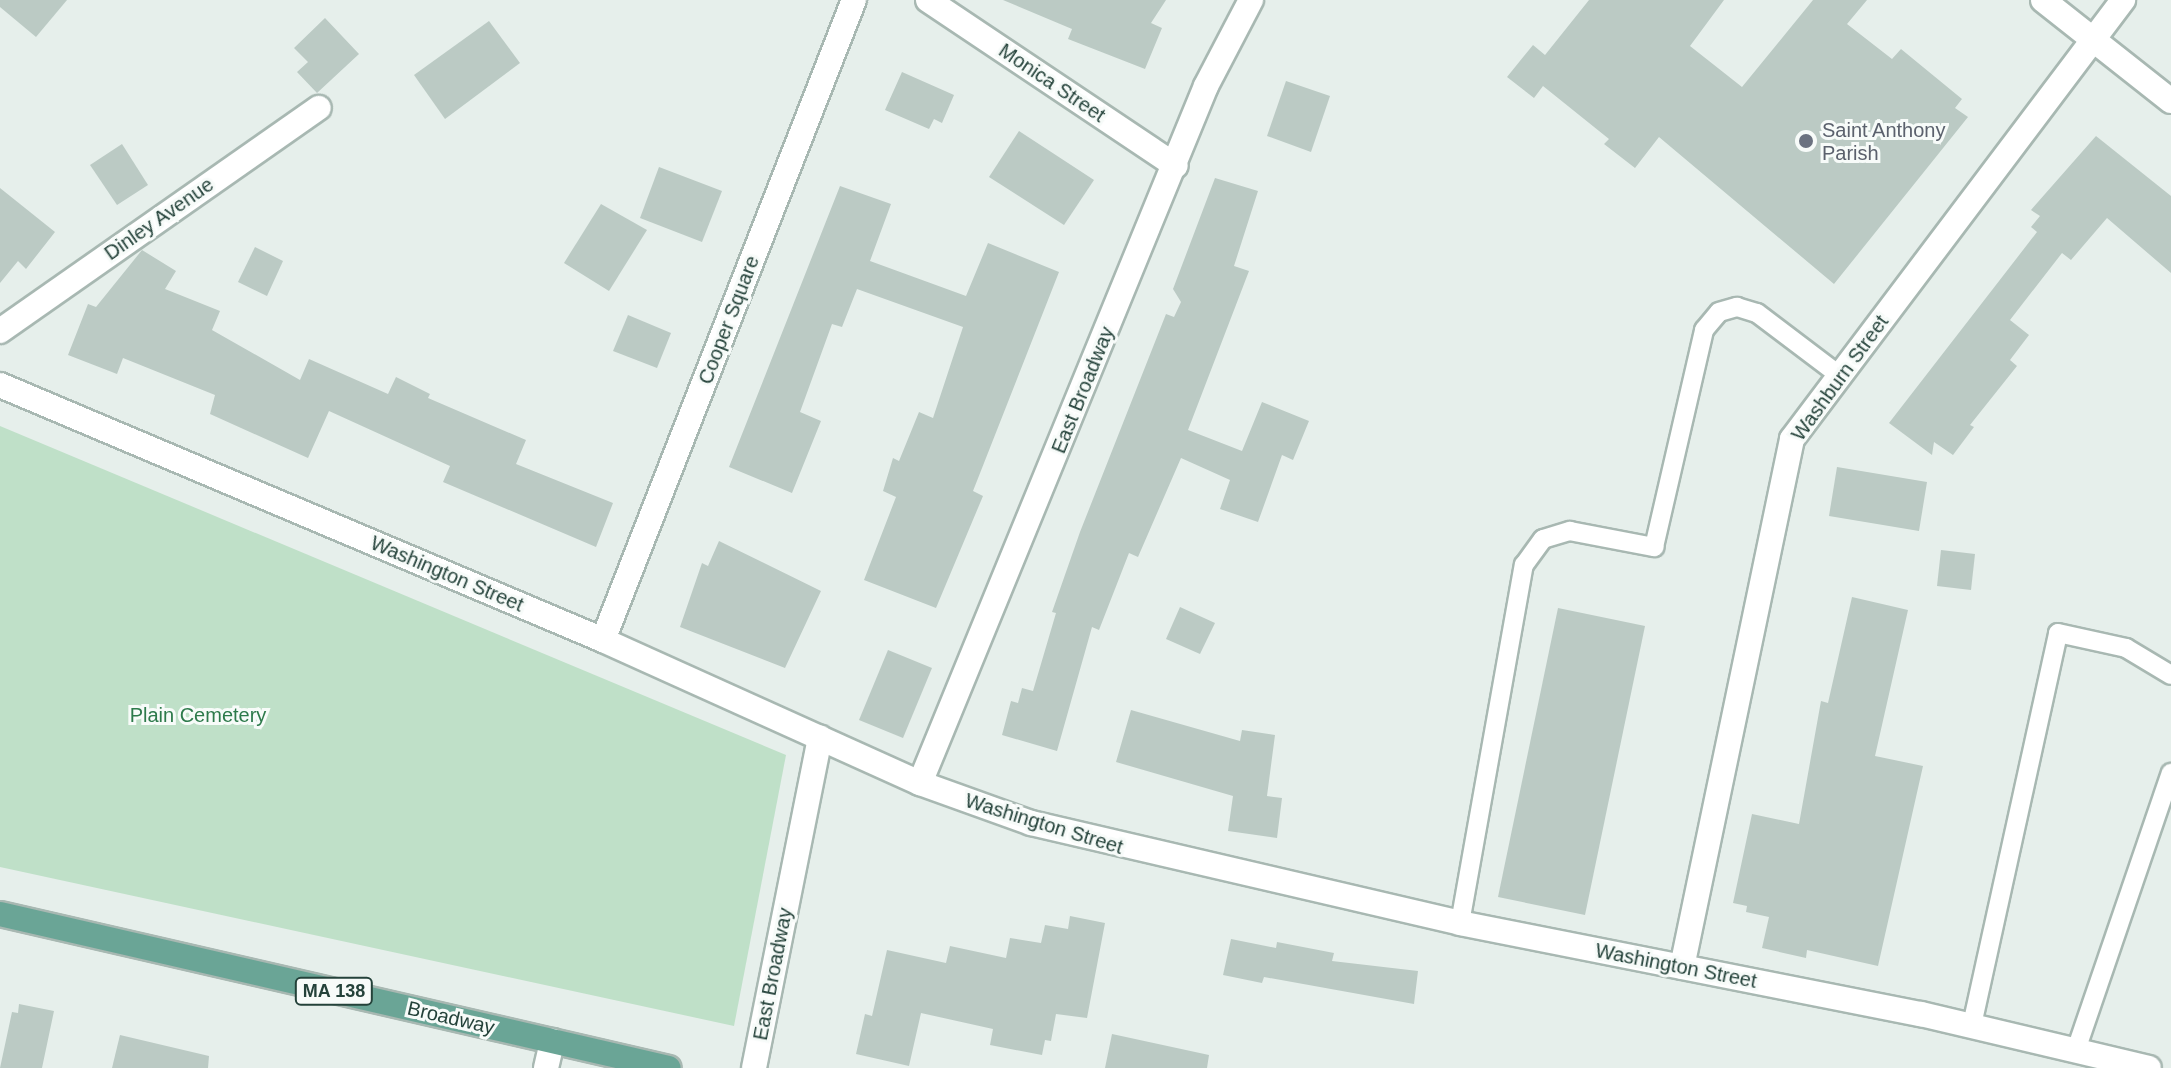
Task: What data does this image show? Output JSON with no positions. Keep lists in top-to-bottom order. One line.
{"streets":{"main road":["MA 138","Broadway"],"street":["Monica Street","Dinley Avenue","Cooper Square","Washburn Street","East Broadway","Washington Street"]},"crossings":[["Monica Street","East Broadway"],["Cooper Square","Washington Street"],["Washburn Street","Washington Street"],["East Broadway","Washington Street"]],"parks":["Plain Cemetery"],"places":["Saint Anthony Parish"]}
